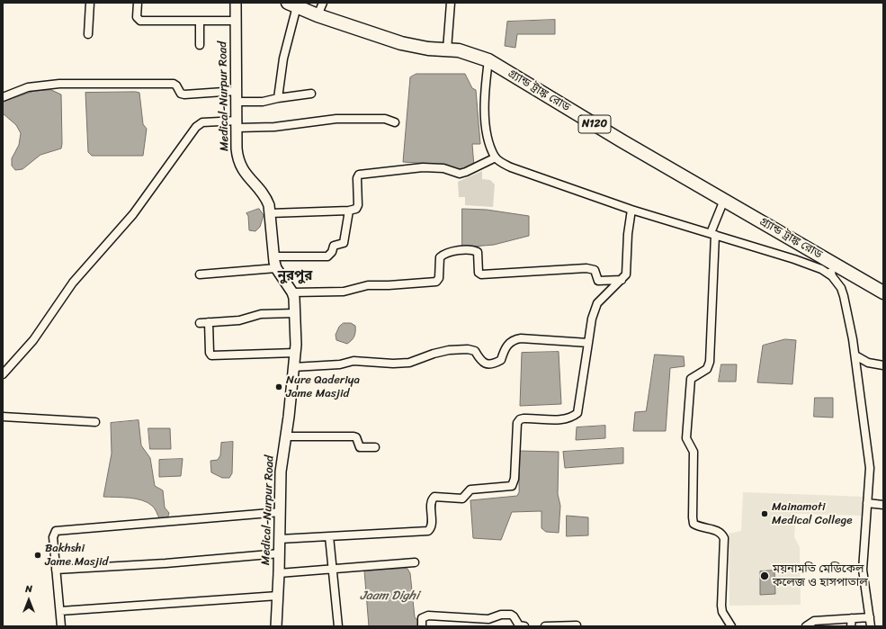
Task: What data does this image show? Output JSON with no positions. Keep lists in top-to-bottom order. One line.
{"streets":{"highway":["গ্র্যান্ড ট্রাঙ্ক রোড","N120"],"street":["Medical-Nurpur Road"]},"districts":["নুরপুর"],"water":["Jaam Dighi"],"places":["Nure Qaderiya Jame Masjid","Mainamoti Medical College","Bakhshi Jame Masjid","ময়নামতি মেডিকেল কলেজ ও হাসপাতাল"],"north":"top"}
